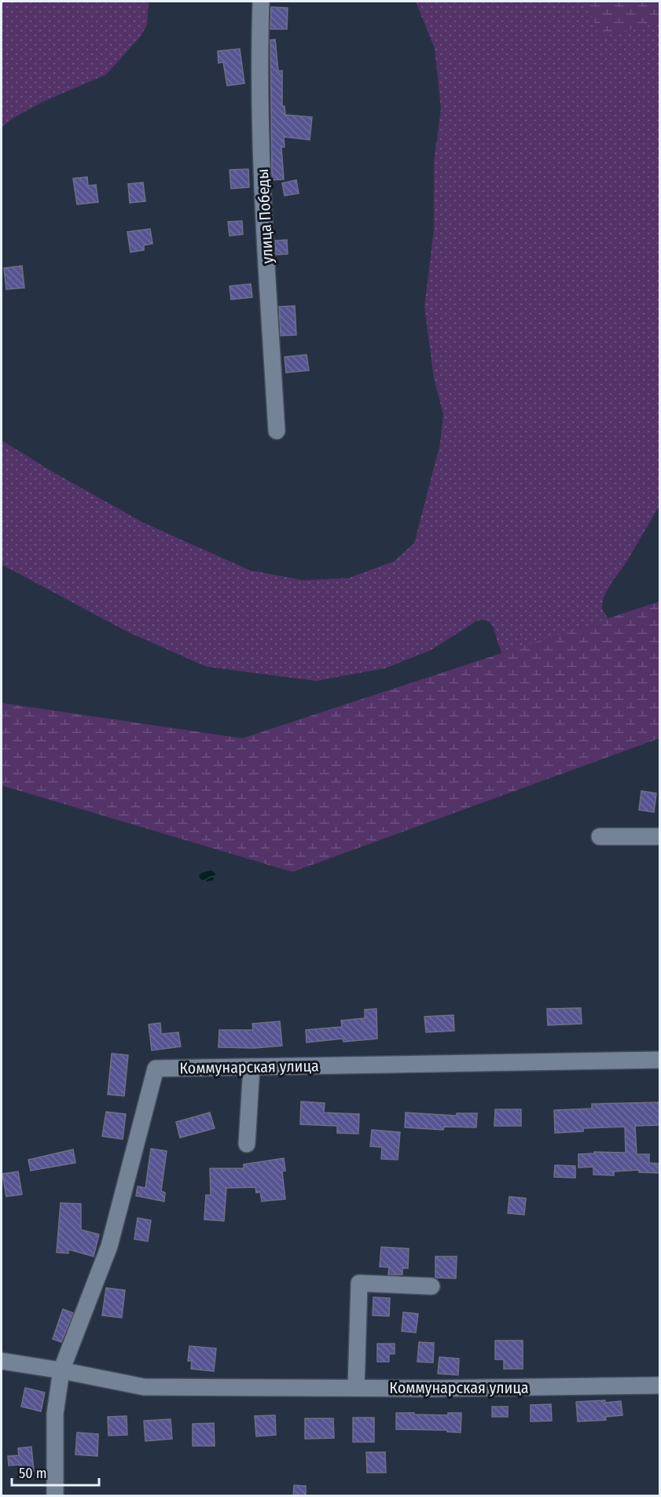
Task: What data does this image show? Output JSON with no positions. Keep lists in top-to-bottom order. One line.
{"streets":{"street":["улица Победы","Коммунарская улица"]},"scale_bar":"50 m"}
